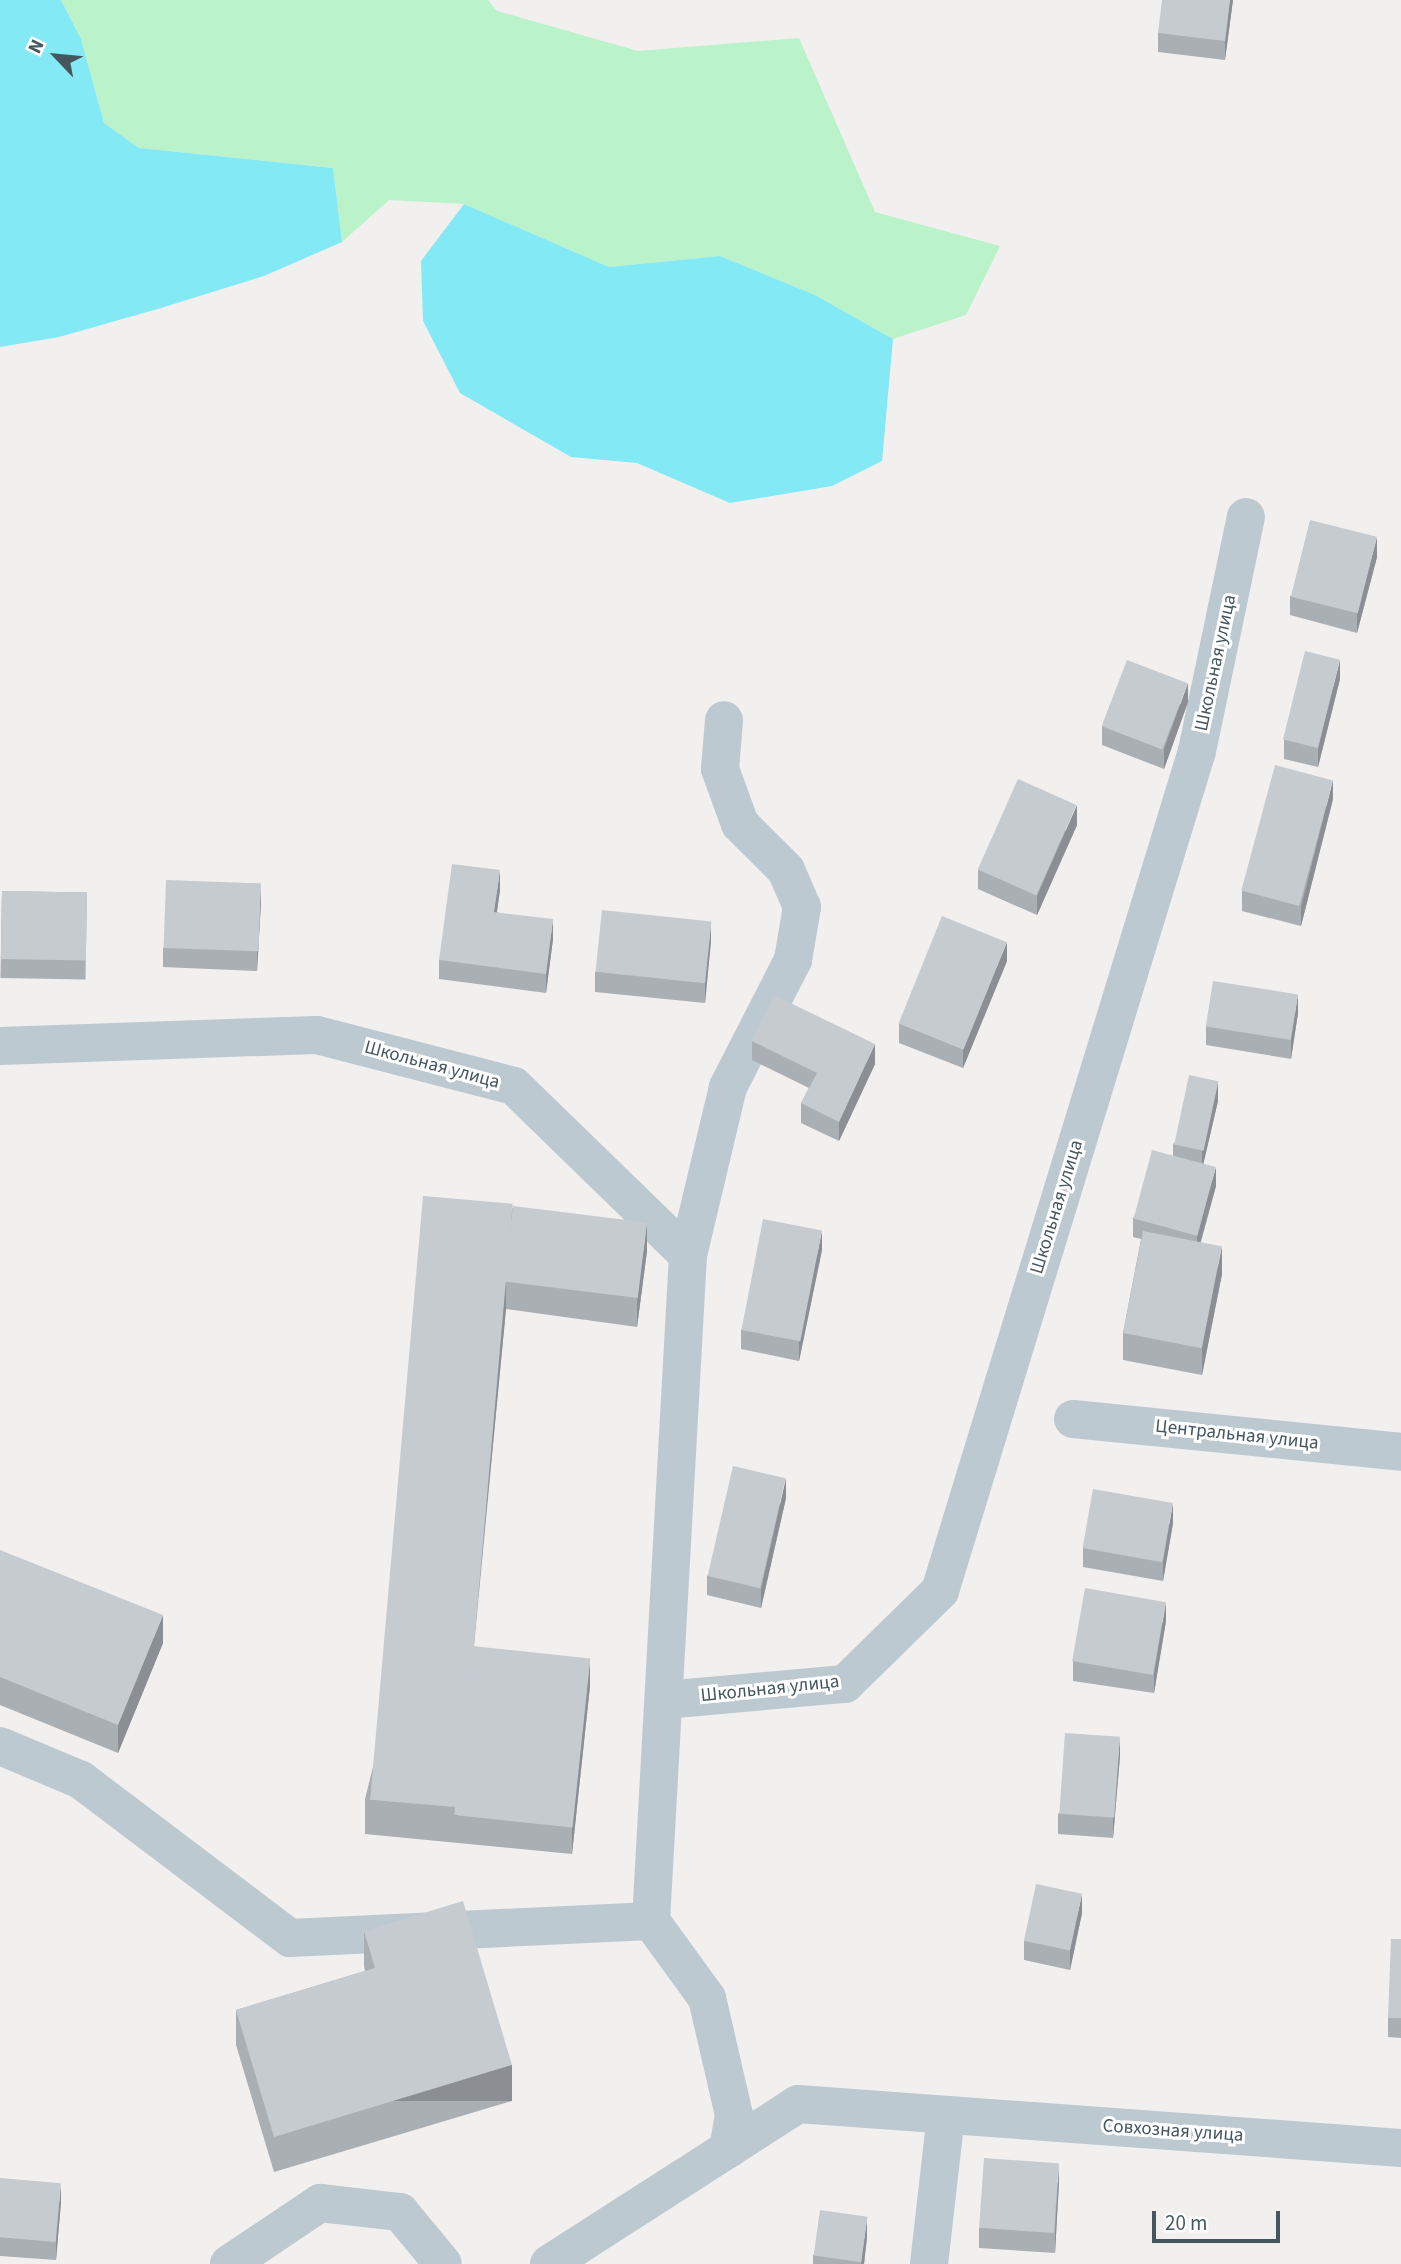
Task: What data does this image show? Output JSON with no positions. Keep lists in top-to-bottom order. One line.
{"streets":{"street":["Школьная улица","Центральная улица","Совхозная улица"]},"scale_bar":"20 m","north":"top left"}
